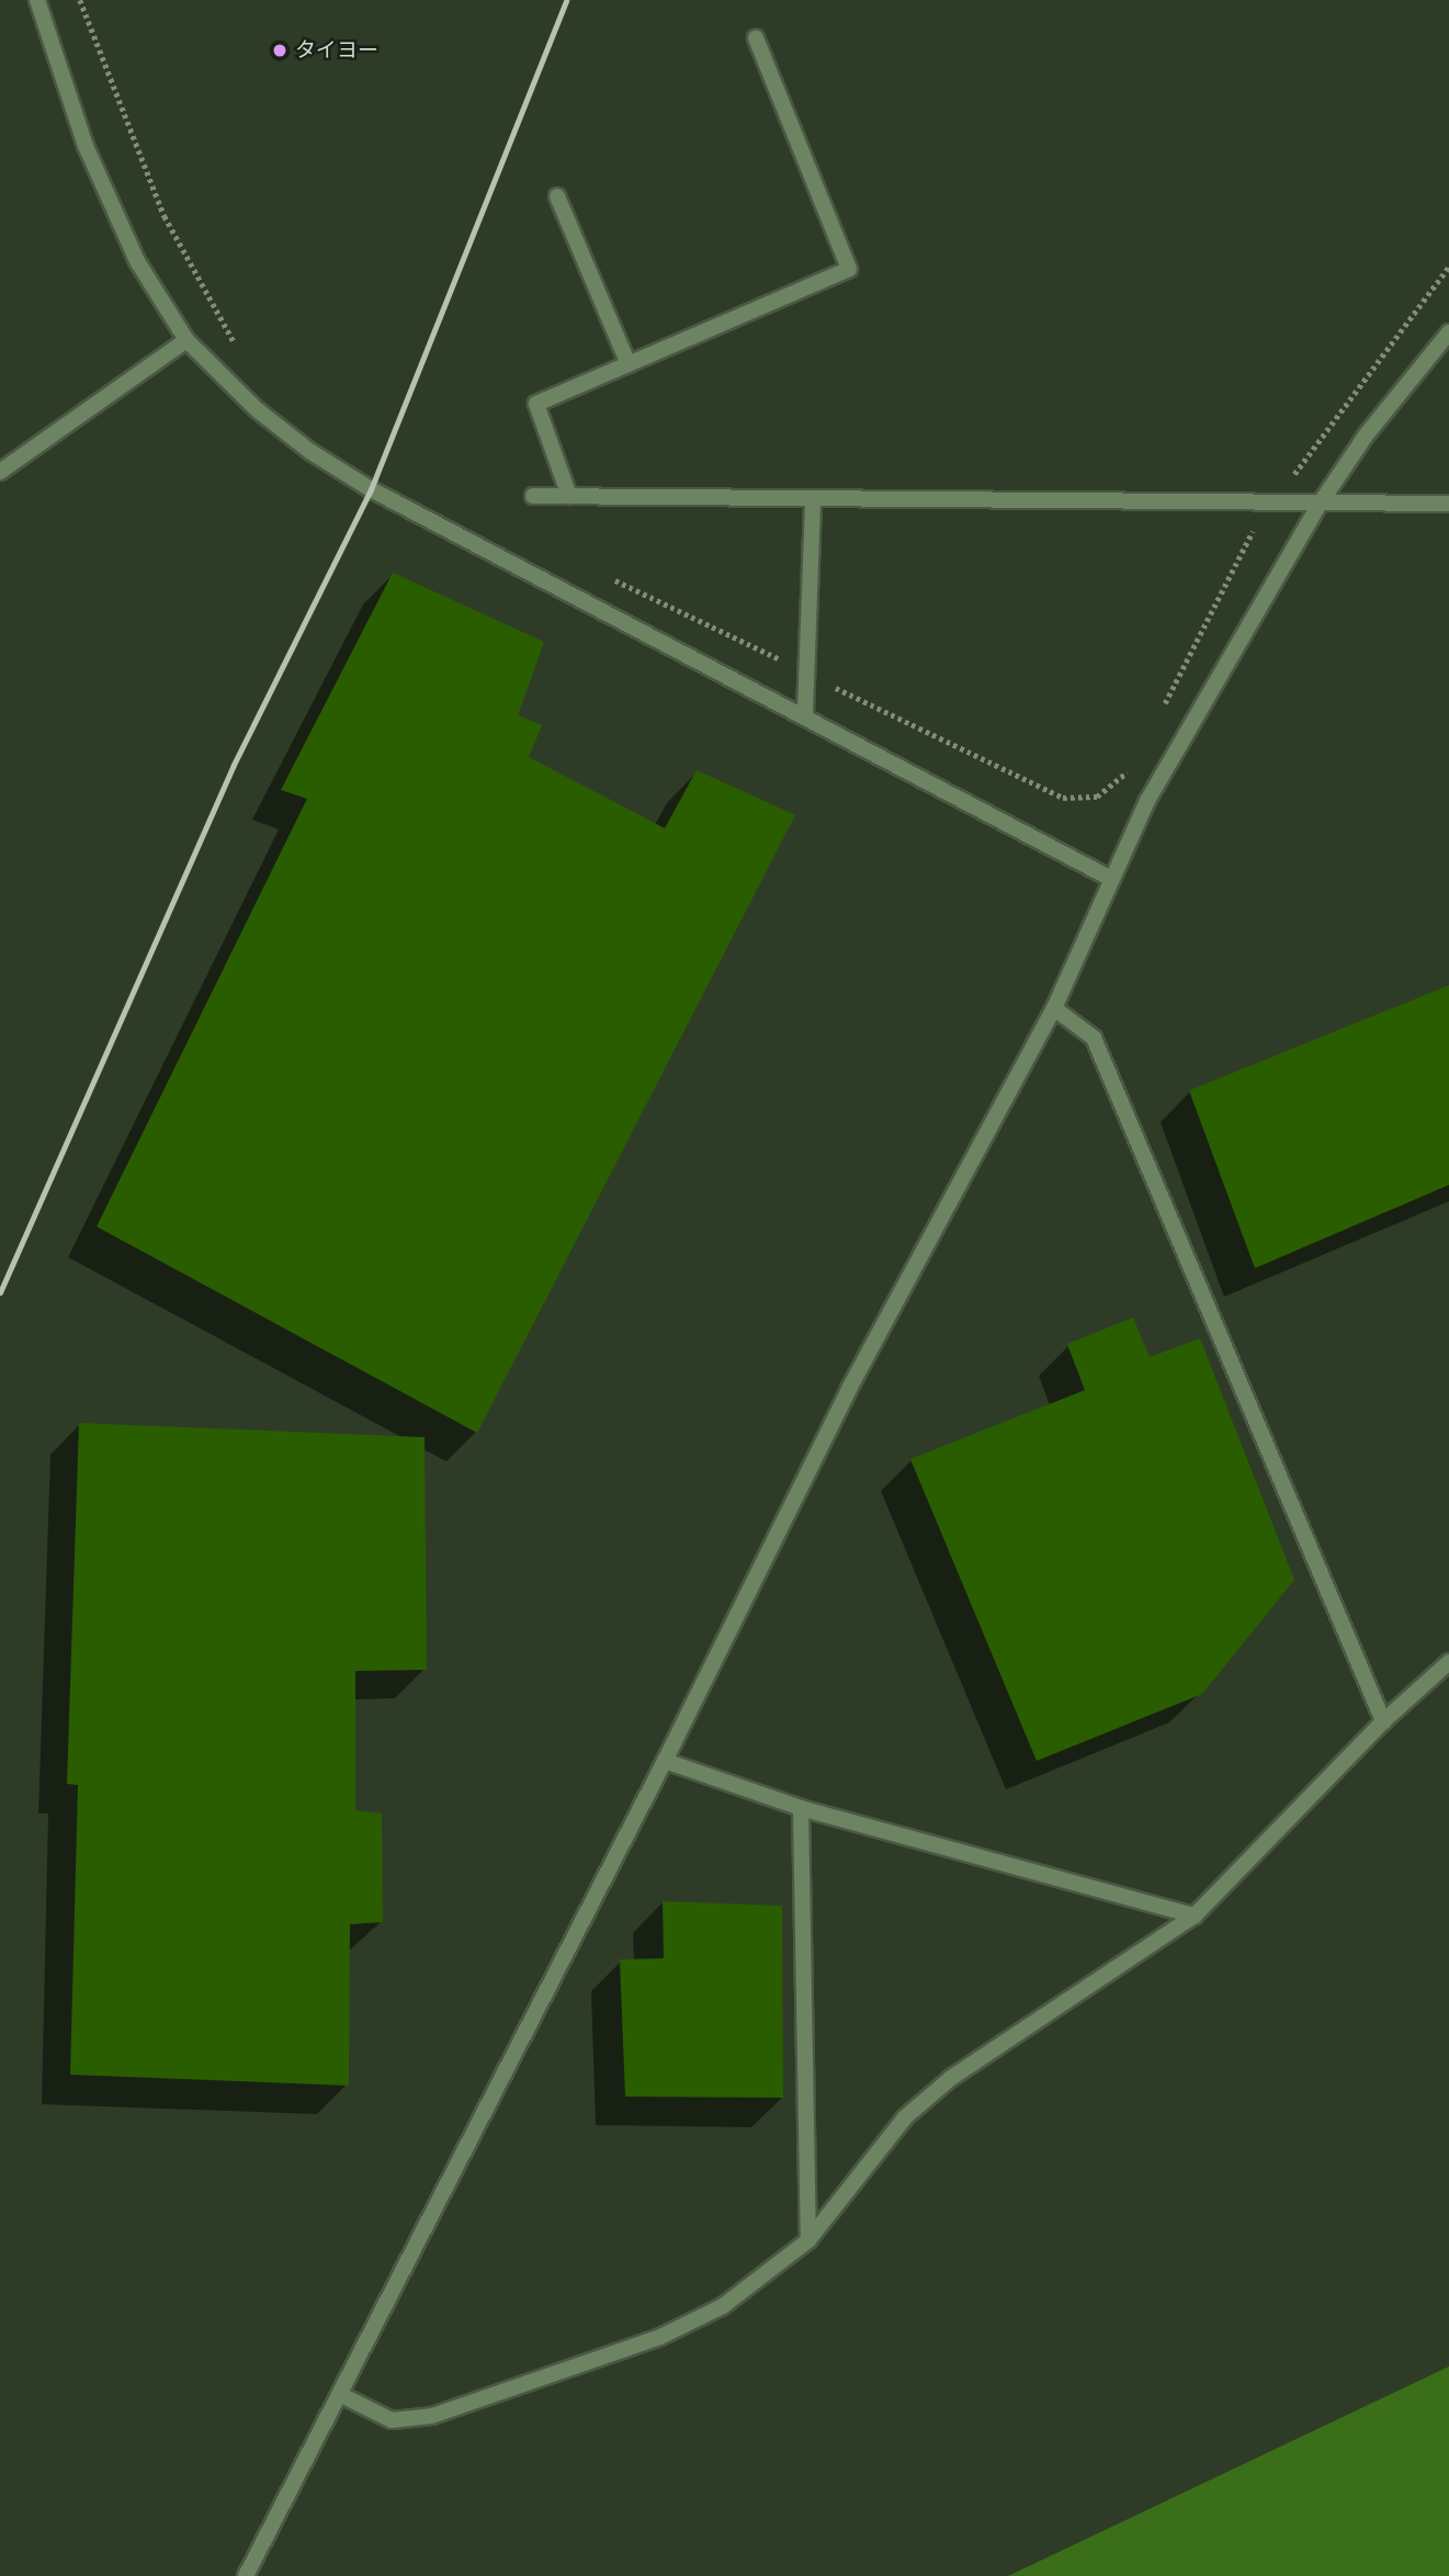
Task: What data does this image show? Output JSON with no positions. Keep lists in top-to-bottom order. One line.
{"places":["タイヨー"]}
